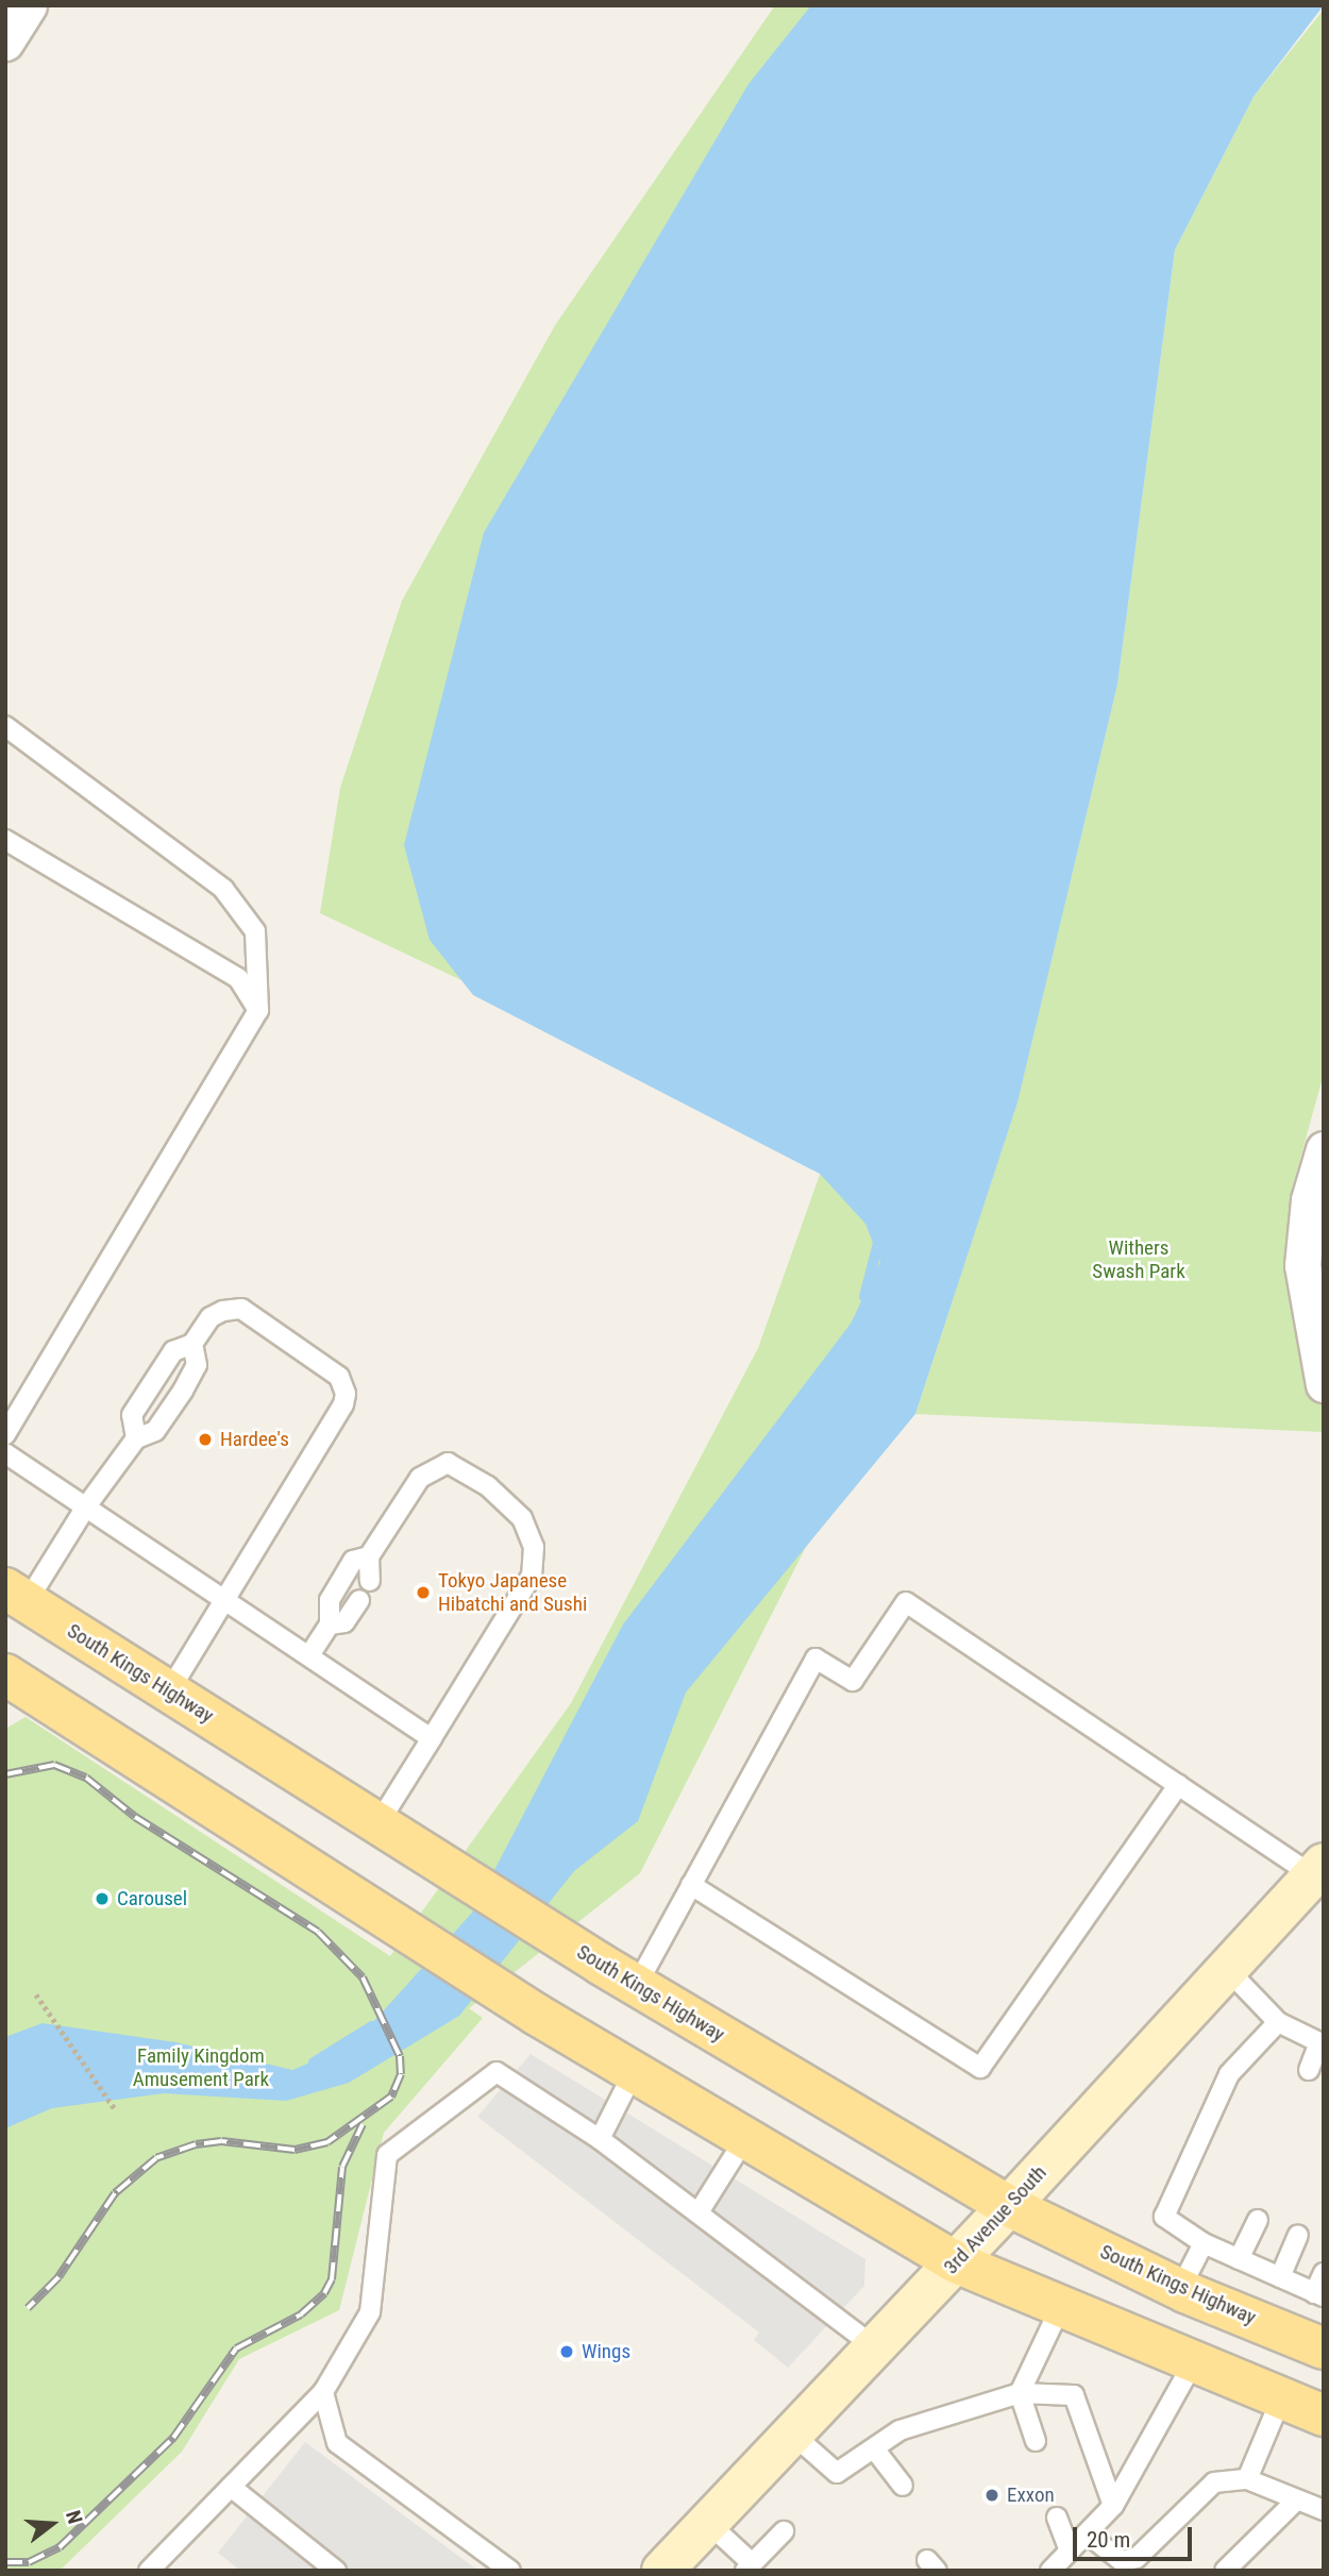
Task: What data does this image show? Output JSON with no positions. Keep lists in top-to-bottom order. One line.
{"streets":{"main road":["South Kings Highway","3rd Avenue South"]},"crossings":[["South Kings Highway","3rd Avenue South"]],"parks":["Withers Swash Park","Family Kingdom Amusement Park"],"places":["Hardee's","Tokyo Japanese Hibatchi and Sushi","Carousel","Wings","Exxon"],"scale_bar":"20 m","north":"right"}
